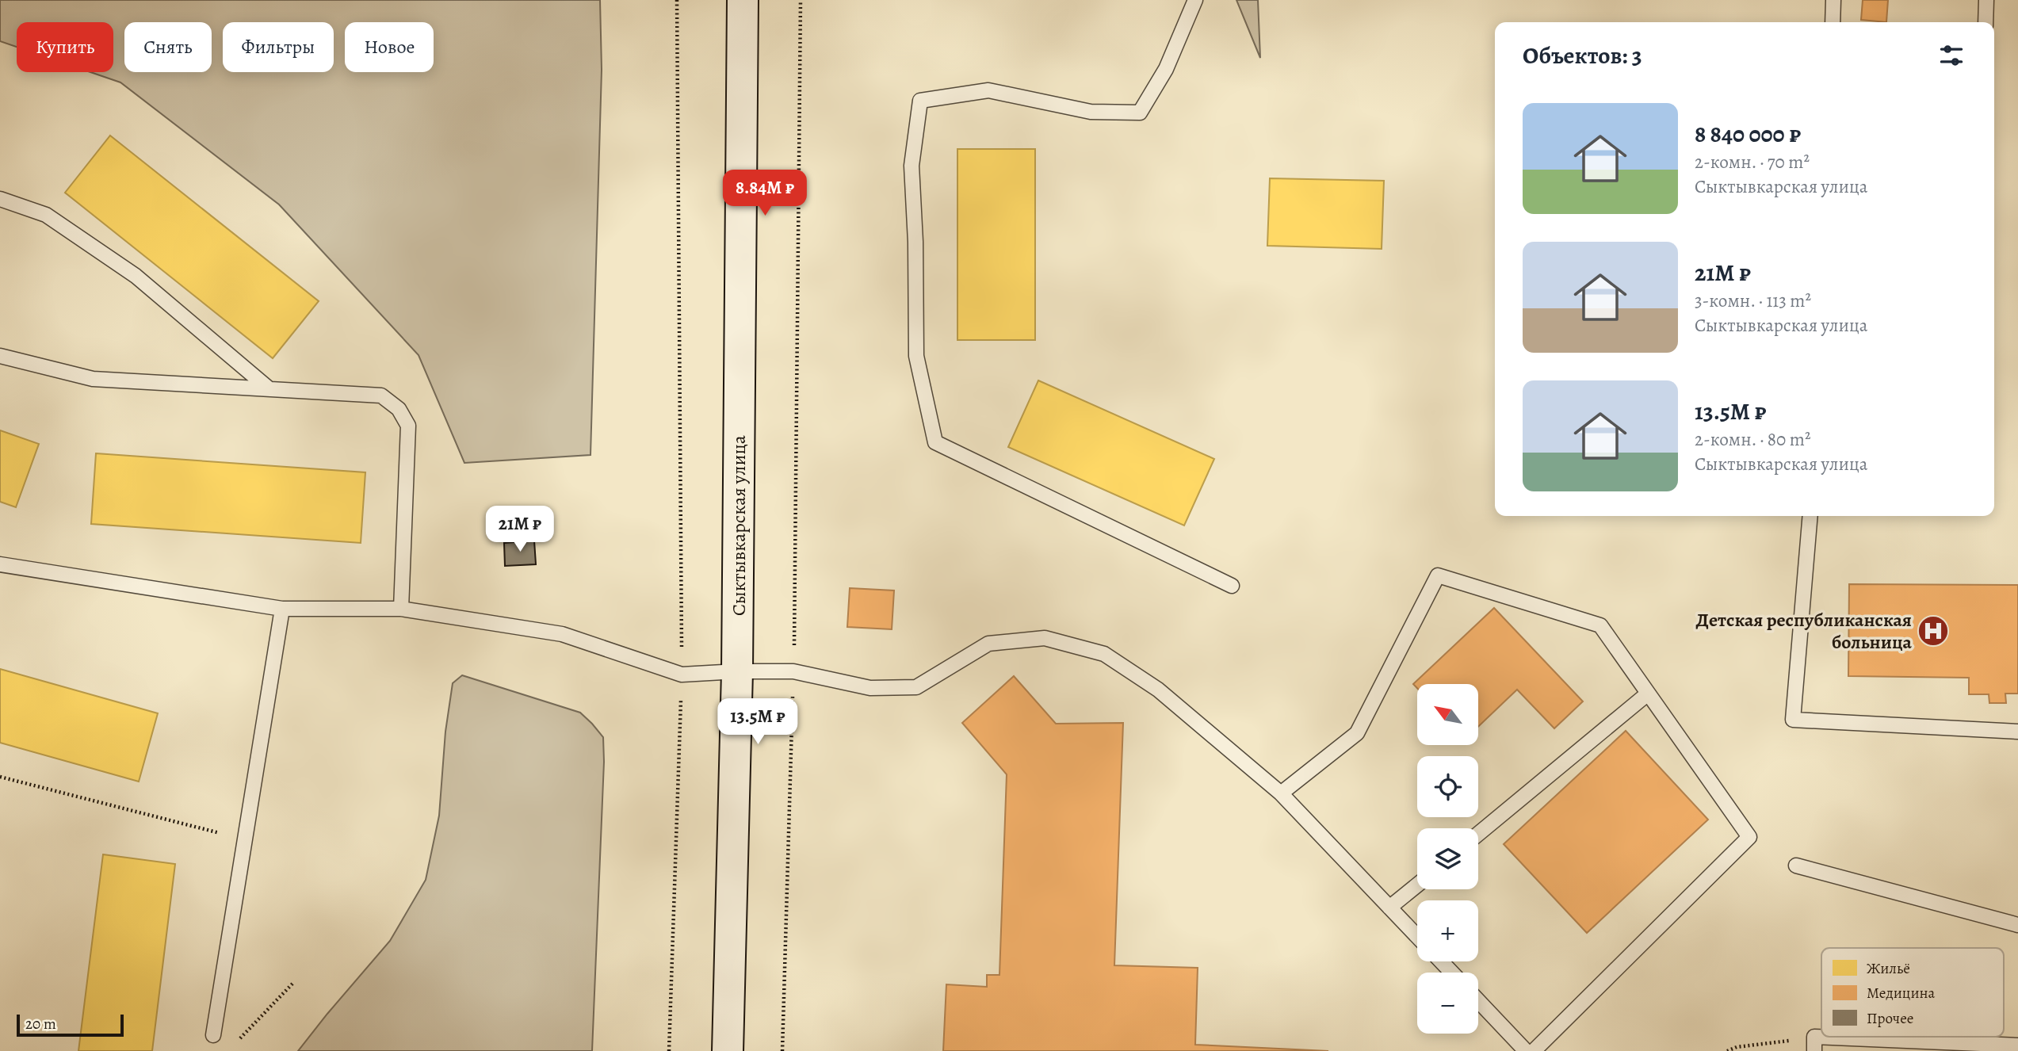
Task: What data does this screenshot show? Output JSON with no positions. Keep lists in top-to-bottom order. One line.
{"streets":{"main road":["Сыктывкарская улица"]},"places":{"hospital":["Детская республиканская больница"]},"legend":["Жильё","Медицина","Прочее"],"scale_bar":"20 m","north":"top left","page":{"chip":["Купить","Снять","Фильтры","Новое"],"heading":"Объектов: 3","list":[{"name":"8 840 000 ₽","note":"2-комн. · 70 m² · Сыктывкарская улица"},{"name":"21M ₽","note":"3-комн. · 113 m² · Сыктывкарская улица"},{"name":"13.5M ₽","note":"2-комн. · 80 m² · Сыктывкарская улица"}],"price":["8.84M ₽","21M ₽","13.5M ₽"],"map_buttons":["+","−"],"scale":"20 m"}}
